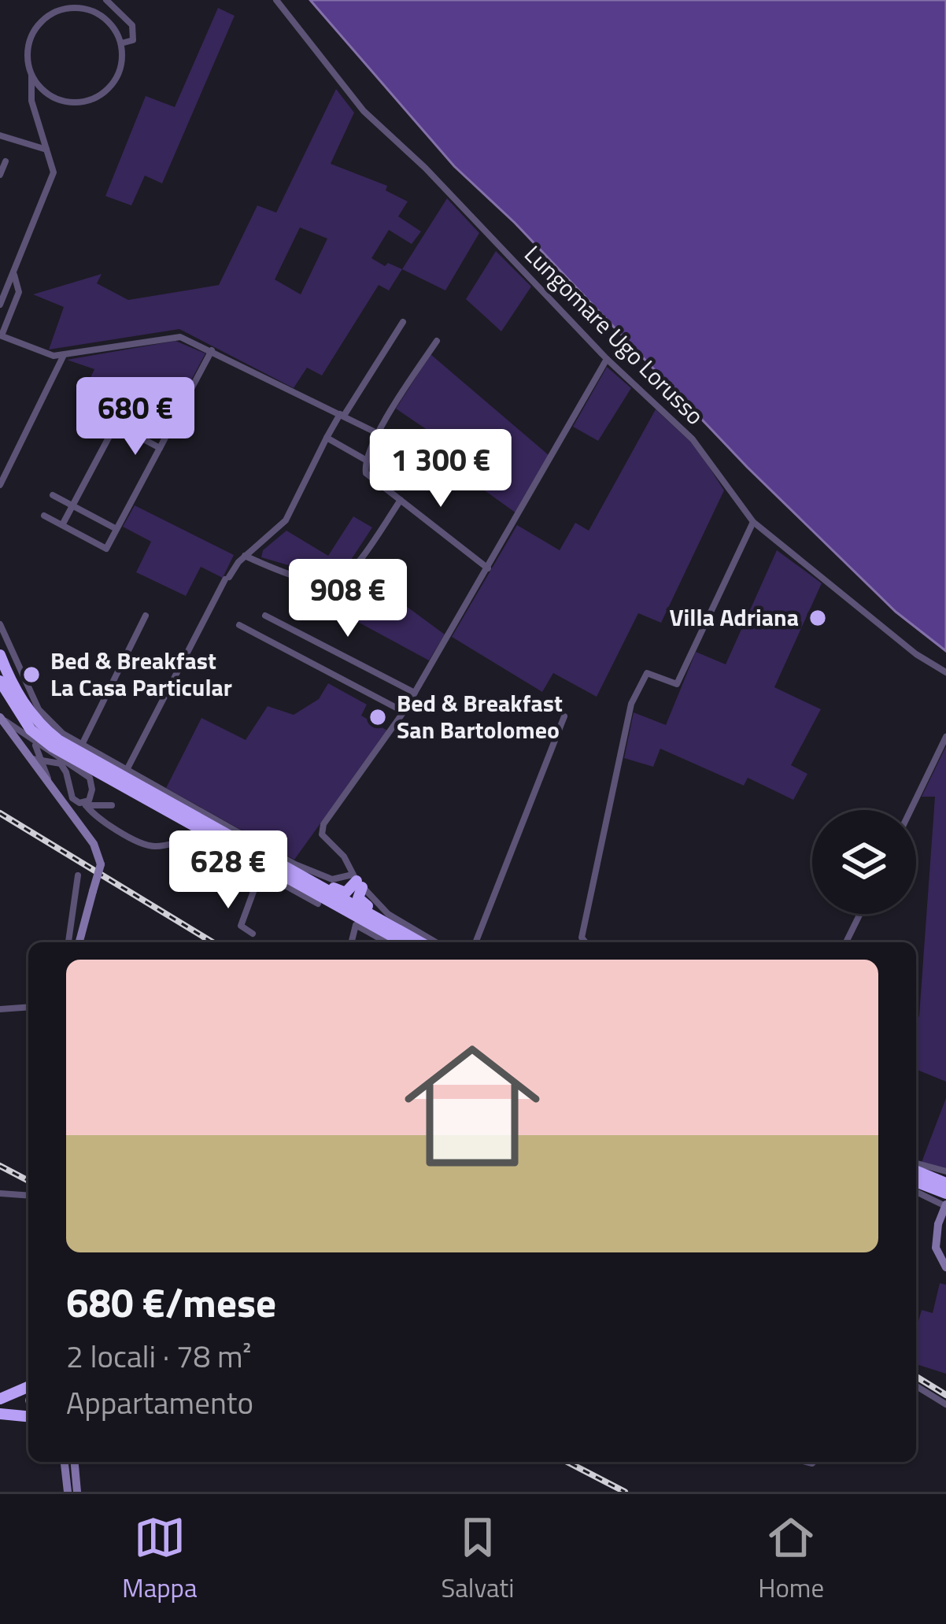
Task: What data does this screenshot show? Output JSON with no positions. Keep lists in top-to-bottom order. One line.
{"streets":{"street":["Lungomare Ugo Lorusso"]},"places":["Villa Adriana","Bed & Breakfast La Casa Particular","Bed & Breakfast San Bartolomeo"],"page":{"price":["680 €","1 300 €","908 €","628 €"],"list":[{"name":"680 €/mese","note":"2 locali · 78 m² · Appartamento"}],"tabs":["Mappa","Salvati","Home"]}}
